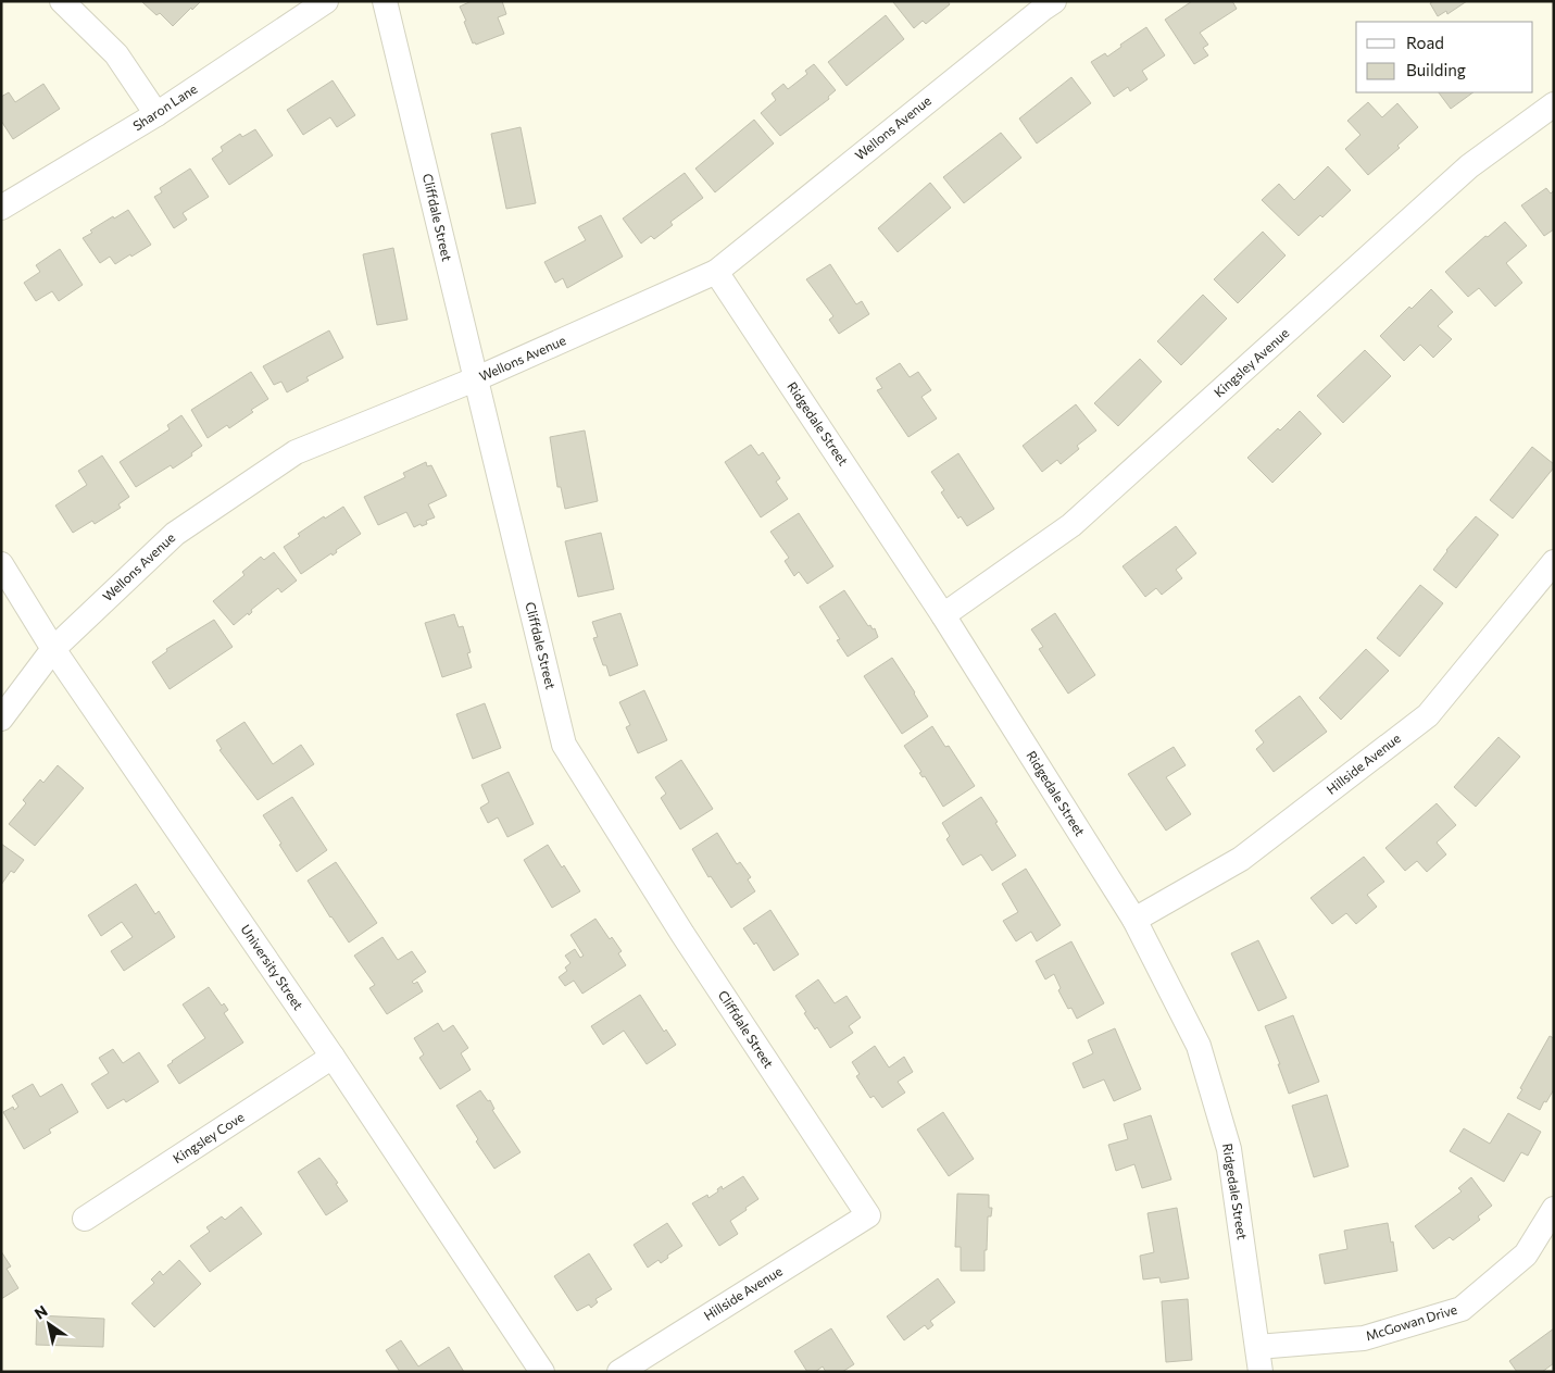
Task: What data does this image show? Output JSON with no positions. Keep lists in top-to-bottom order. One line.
{"streets":{"street":["Sharon Lane","Wellons Avenue","Cliffdale Street","Kingsley Avenue","Ridgedale Street","Hillside Avenue","University Street","Kingsley Cove","McGowan Drive"]},"crossings":[["Wellons Avenue","Cliffdale Street"],["Wellons Avenue","Ridgedale Street"],["Wellons Avenue","University Street"],["Cliffdale Street","Hillside Avenue"],["Kingsley Avenue","Ridgedale Street"],["Ridgedale Street","Hillside Avenue"],["Ridgedale Street","McGowan Drive"],["University Street","Kingsley Cove"]],"legend":["Road","Building"],"north":"top left"}
